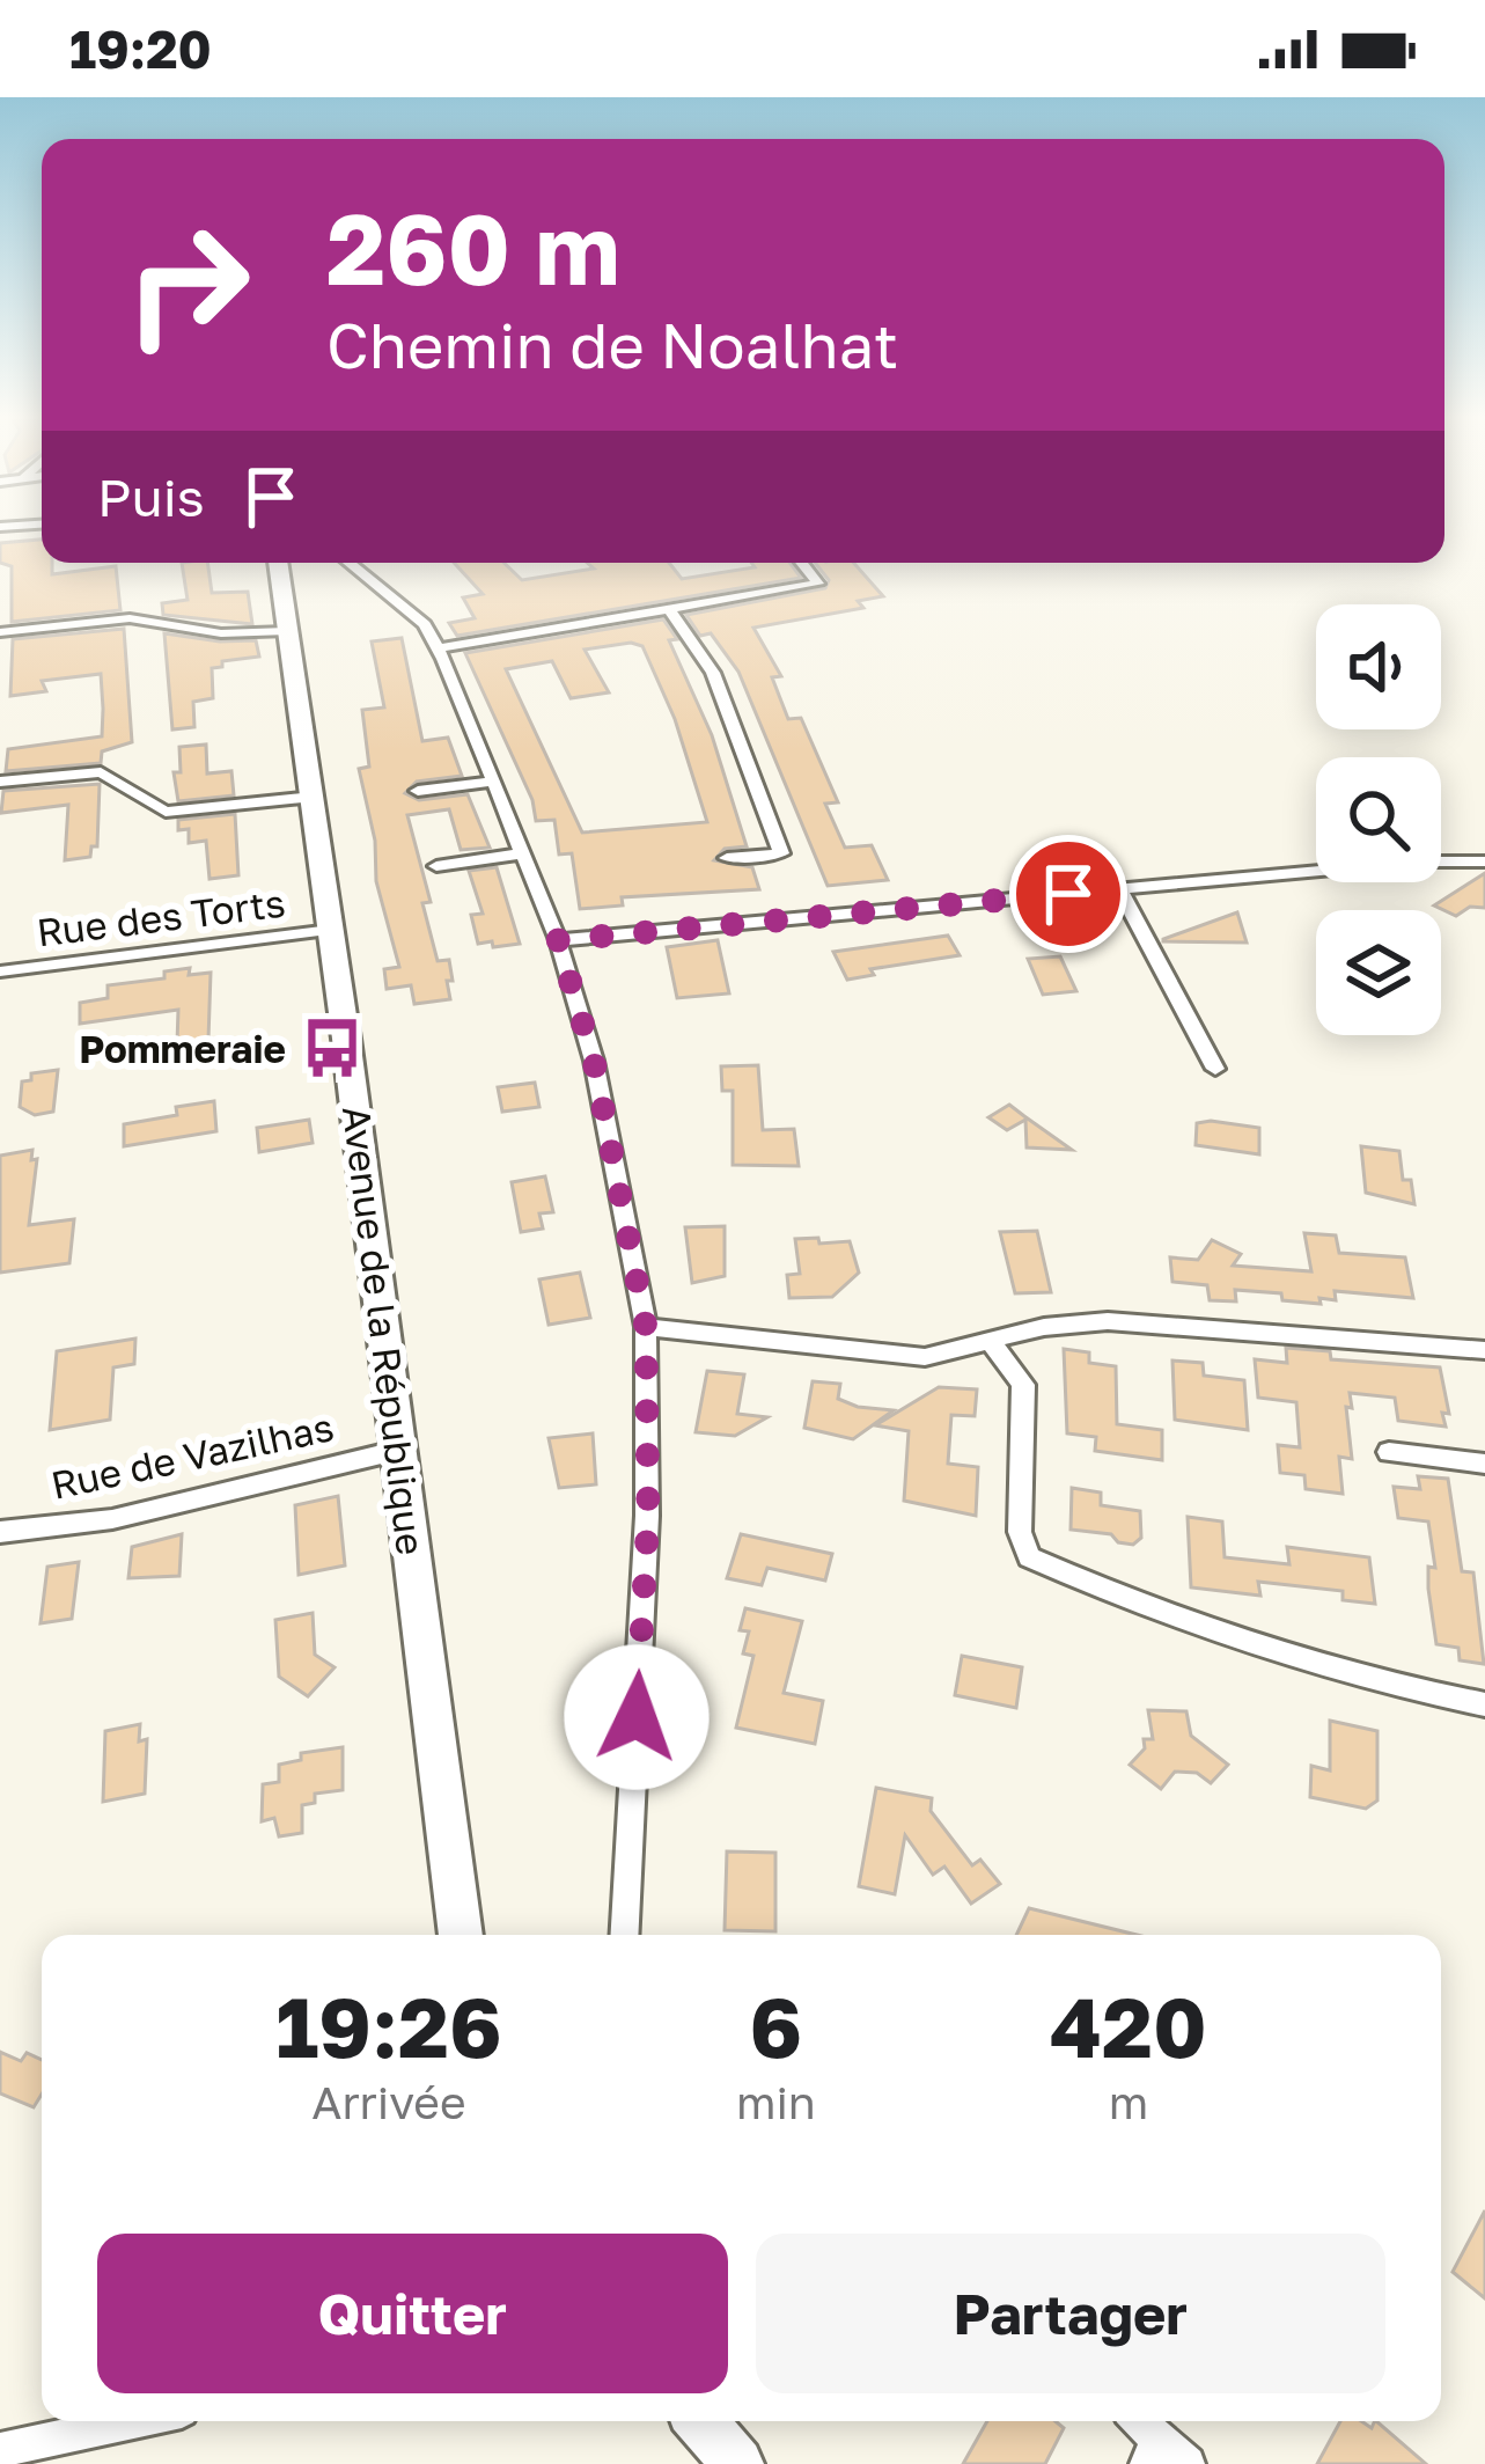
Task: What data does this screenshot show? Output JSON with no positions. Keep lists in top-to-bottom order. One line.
{"streets":{"street":["Rue des Torts","Avenue de la République","Rue de Vazilhas"]},"crossings":[["Rue des Torts","Avenue de la République"],["Avenue de la République","Rue de Vazilhas"]],"places":{"bus stop":["Pommeraie"]},"page":{"status":"19:20","turn":["260 m","Chemin de Noalhat"],"then":"Puis","eta":["19:26","Arrivée","6","min","420","m"],"buttons":["Quitter","Partager"]}}
